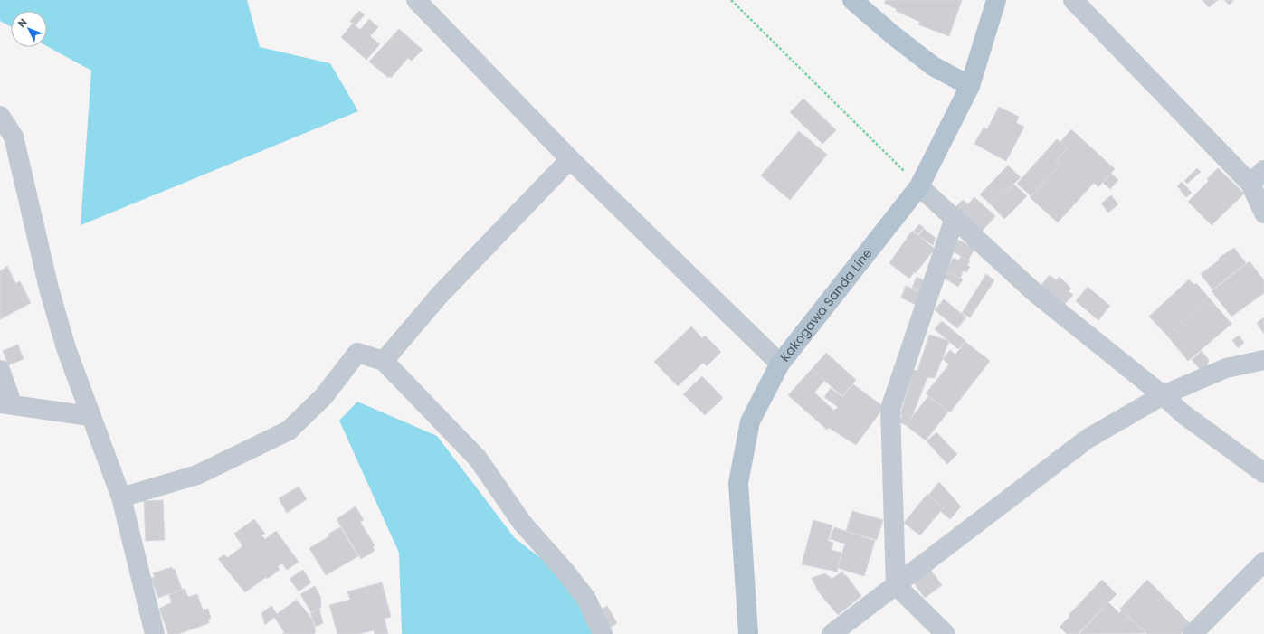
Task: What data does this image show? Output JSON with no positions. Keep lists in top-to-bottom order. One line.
{"streets":{"main road":["Kakogawa Sanda Line"]},"north":"top left"}
